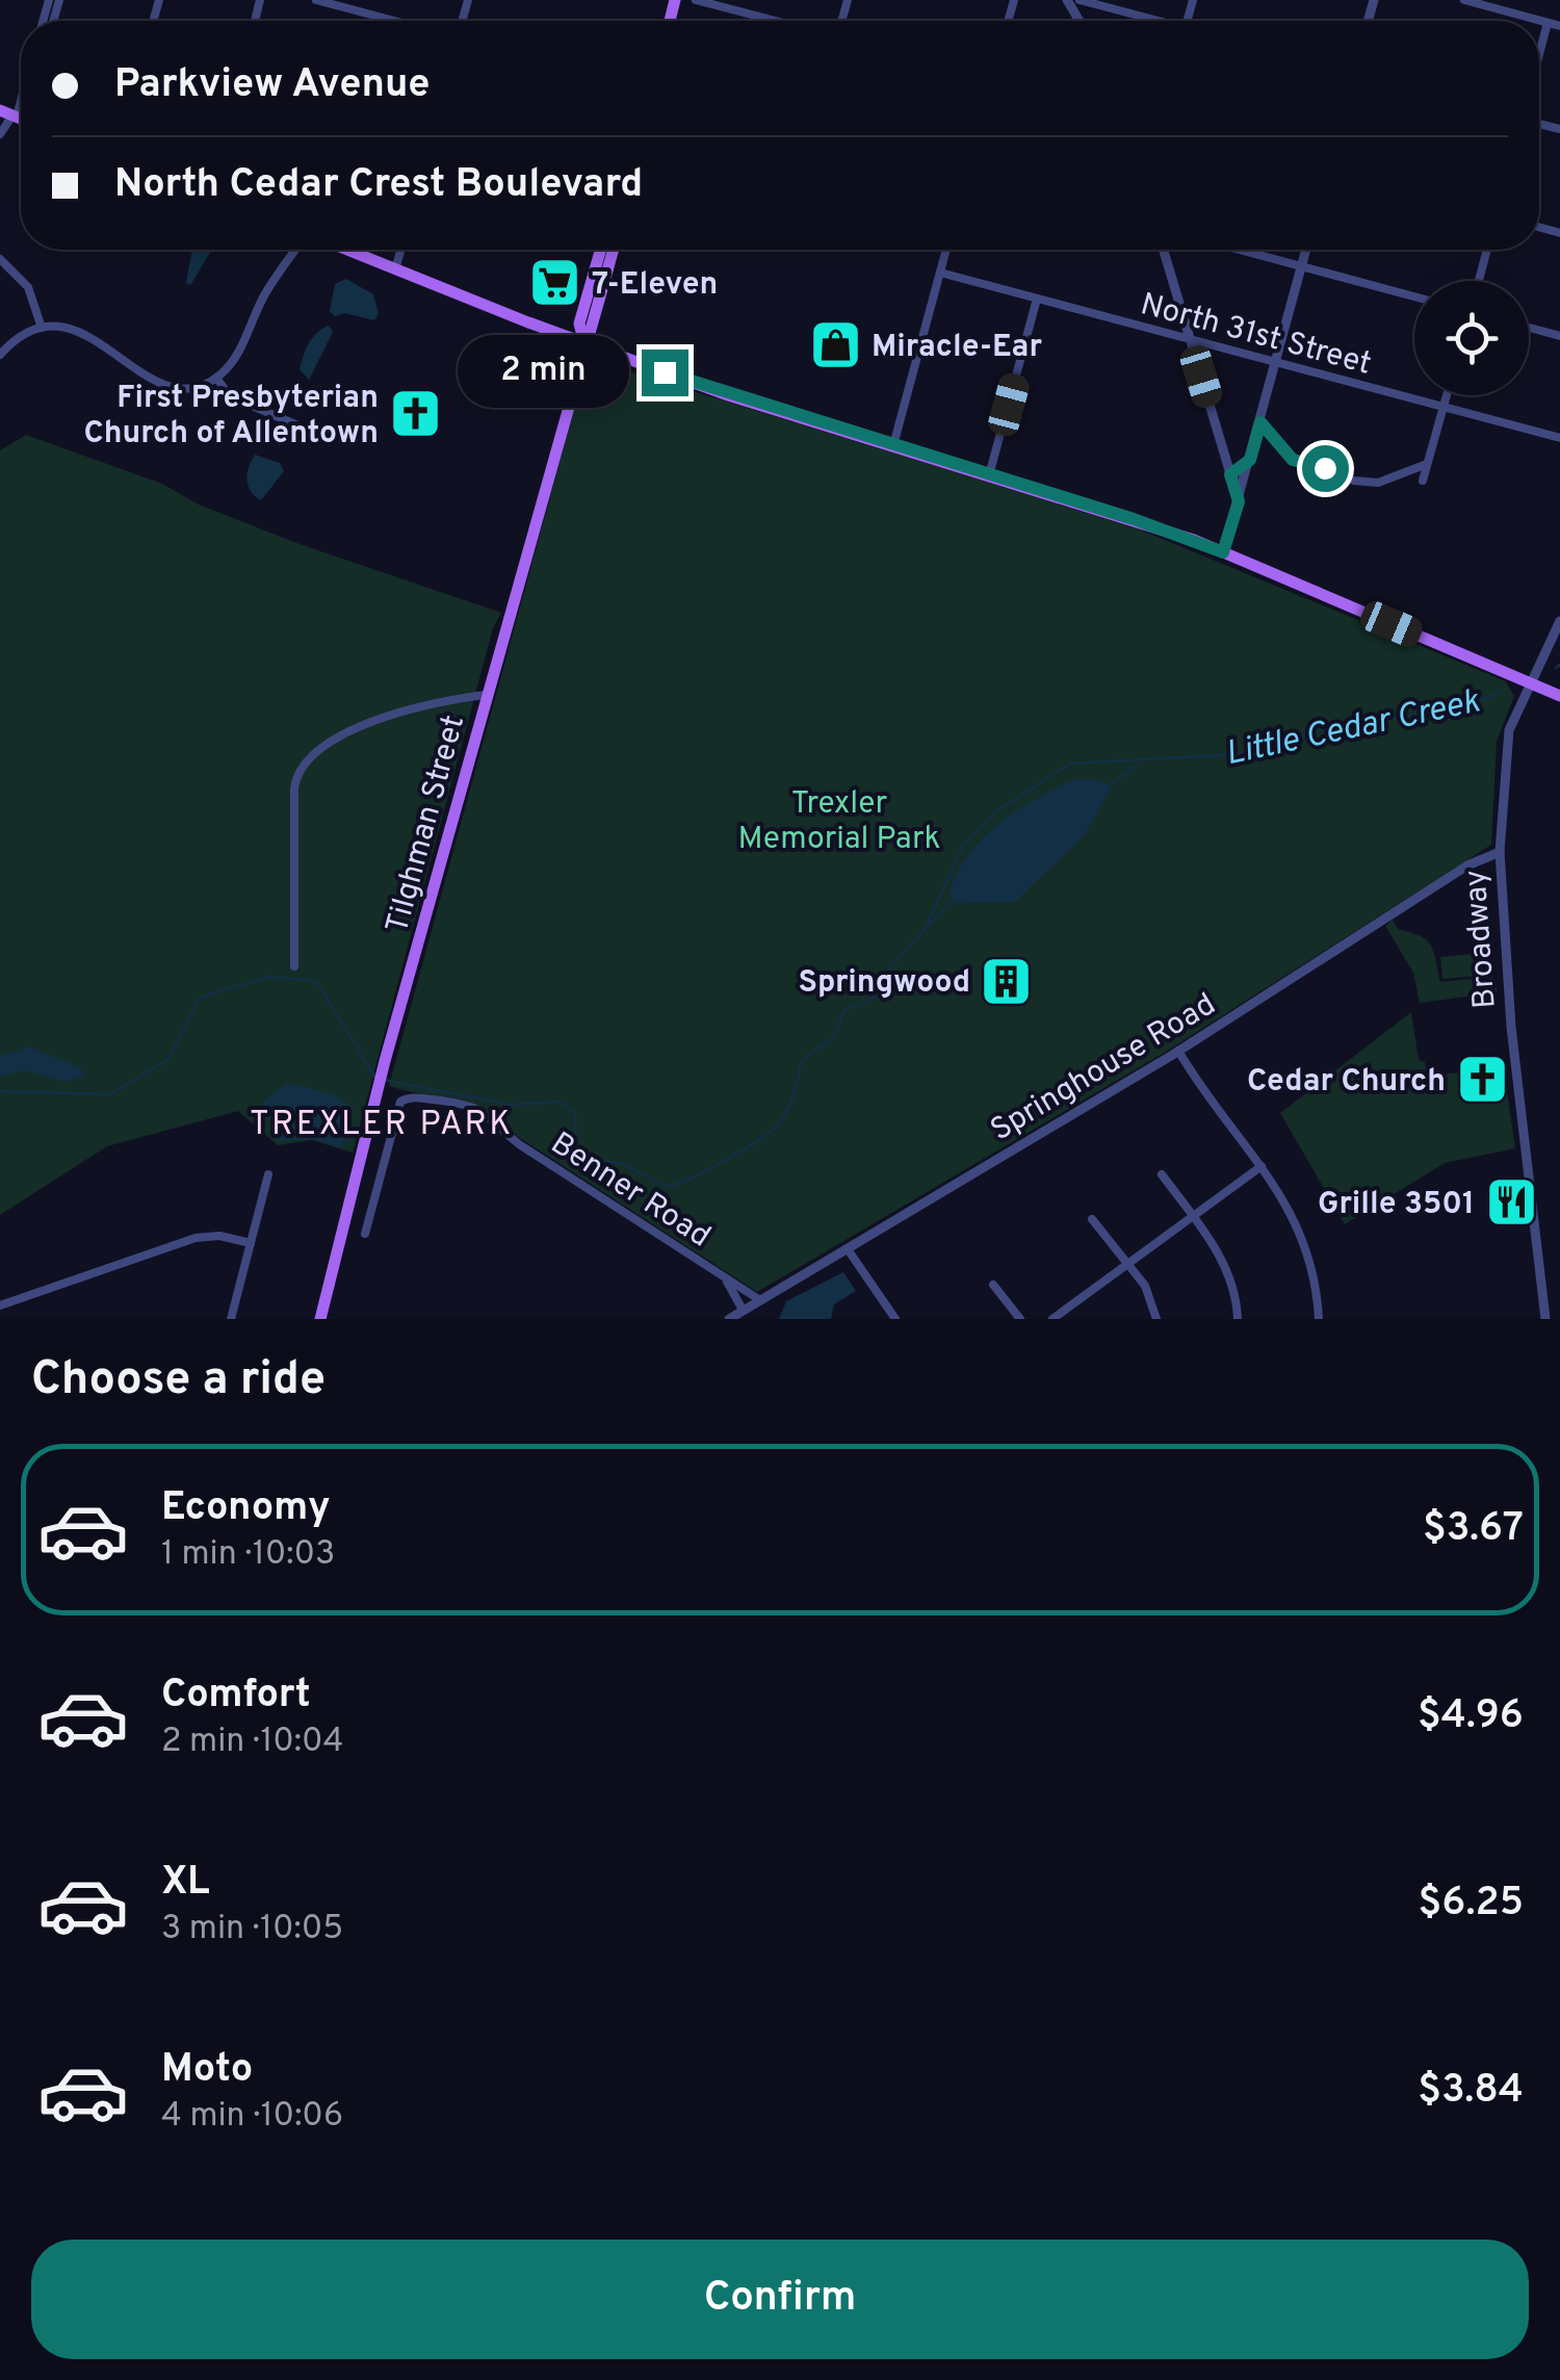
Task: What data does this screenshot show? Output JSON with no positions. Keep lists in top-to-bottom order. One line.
{"streets":{"main road":["Tilghman Street"],"street":["North 31st Street","Broadway","Springhouse Road","Benner Road"]},"crossings":[["Broadway","Springhouse Road"],["Springhouse Road","Benner Road"]],"districts":["TREXLER PARK"],"water":["Little Cedar Creek"],"parks":["Trexler Memorial Park"],"places":{"supermarket":["7-Eleven"],"shop":["Miracle-Ear"],"church":["First Presbyterian Church of Allentown","Cedar Church"],"building":["Springwood"],"restaurant":["Grille 3501"]},"page":{"banner":["Parkview Avenue","North Cedar Crest Boulevard"],"bubble":"2 min","heading":"Choose a ride","list":[{"name":"Economy","note":"1 min · 10:03","value":"$3.67"},{"name":"Comfort","note":"2 min · 10:04","value":"$4.96"},{"name":"XL","note":"3 min · 10:05","value":"$6.25"},{"name":"Moto","note":"4 min · 10:06","value":"$3.84"}],"buttons":"Confirm"}}
